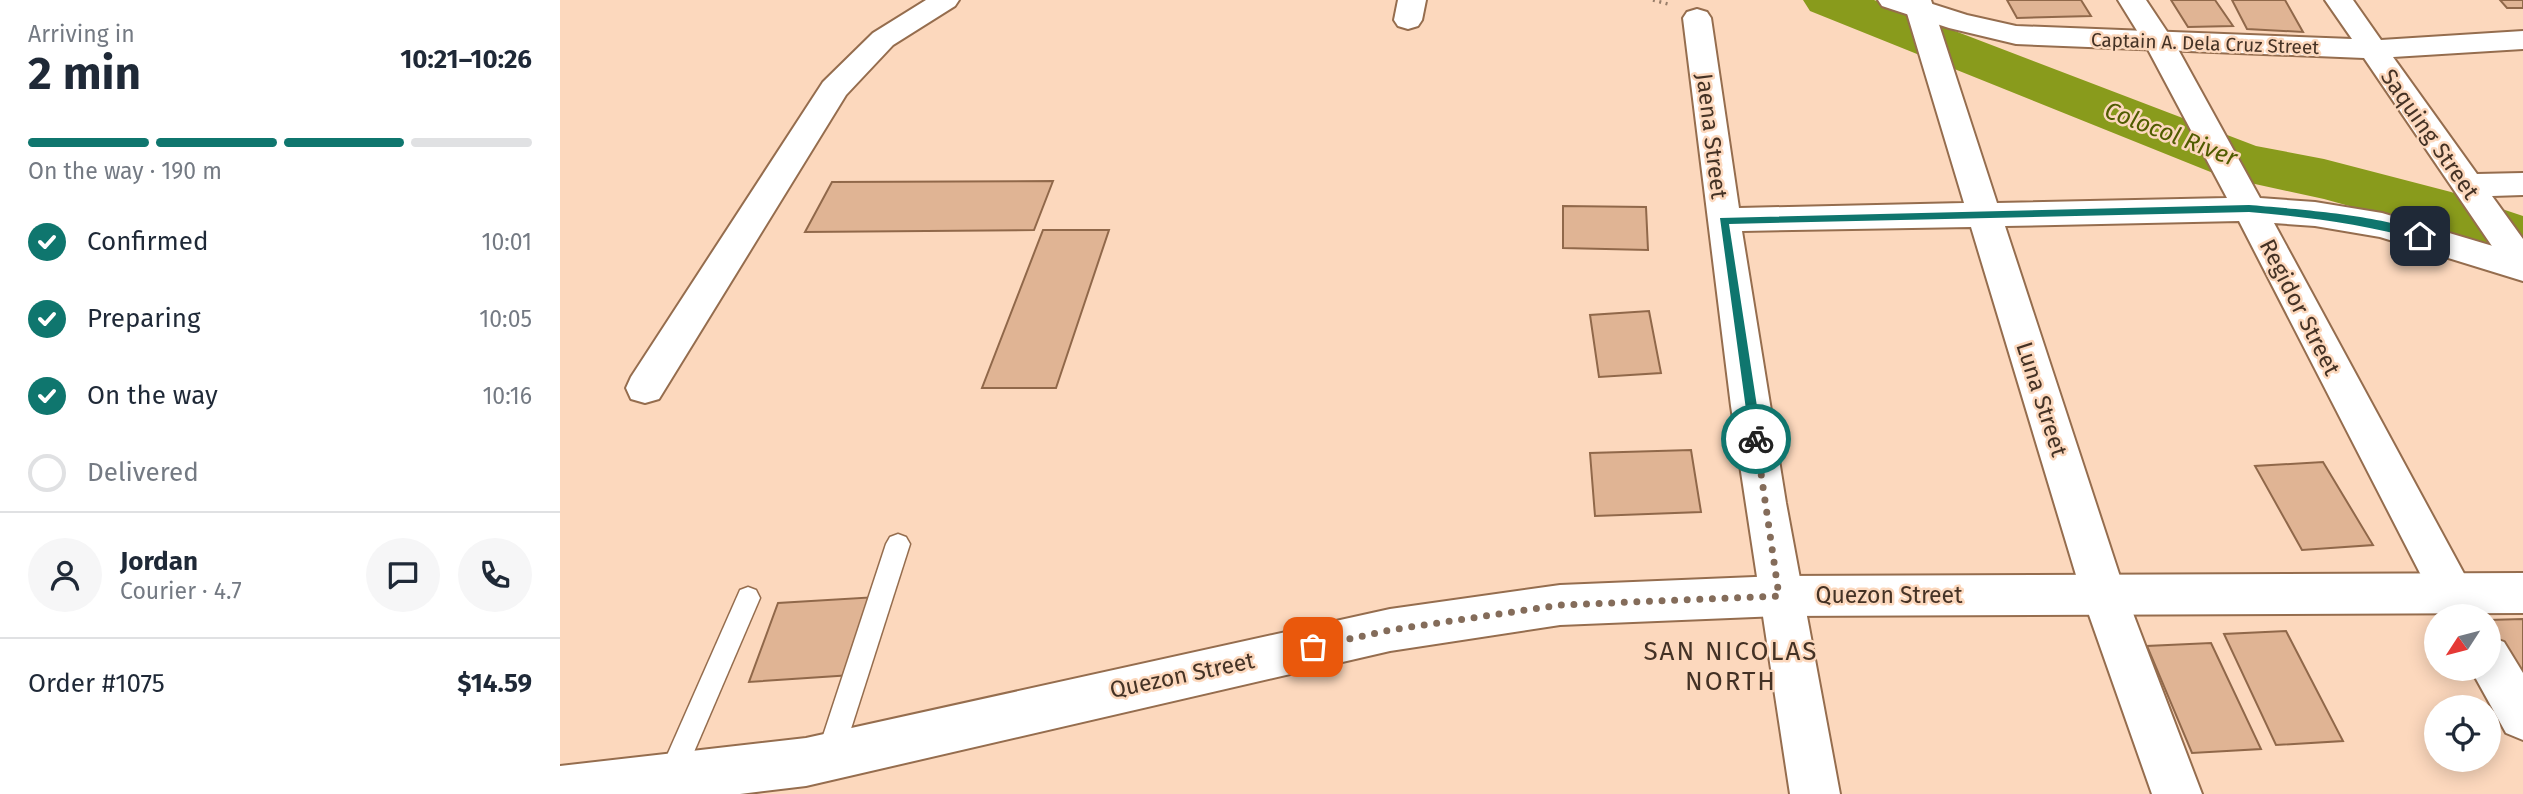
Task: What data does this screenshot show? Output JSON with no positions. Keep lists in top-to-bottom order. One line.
{"streets":{"street":["Captain A. Dela Cruz Street","Saquing Street","Jaena Street","Regidor Street","Luna Street","Quezon Street"]},"crossings":[["Captain A. Dela Cruz Street","Saquing Street"],["Captain A. Dela Cruz Street","Regidor Street"],["Captain A. Dela Cruz Street","Luna Street"],["Jaena Street","Quezon Street"],["Regidor Street","Quezon Street"],["Luna Street","Quezon Street"]],"districts":["SAN NICOLAS NORTH"],"water":["Colocol River"],"north":"bottom left","page":{"heading":["2 min","Arriving in","10:21–10:26"],"panel":["Jordan","Courier · 4.7","Order #1075","$14.59"],"bar":"On the way · 190 m","list":[["Confirmed","10:01"],["Preparing","10:05"],["On the way","10:16"],"Delivered"]}}
